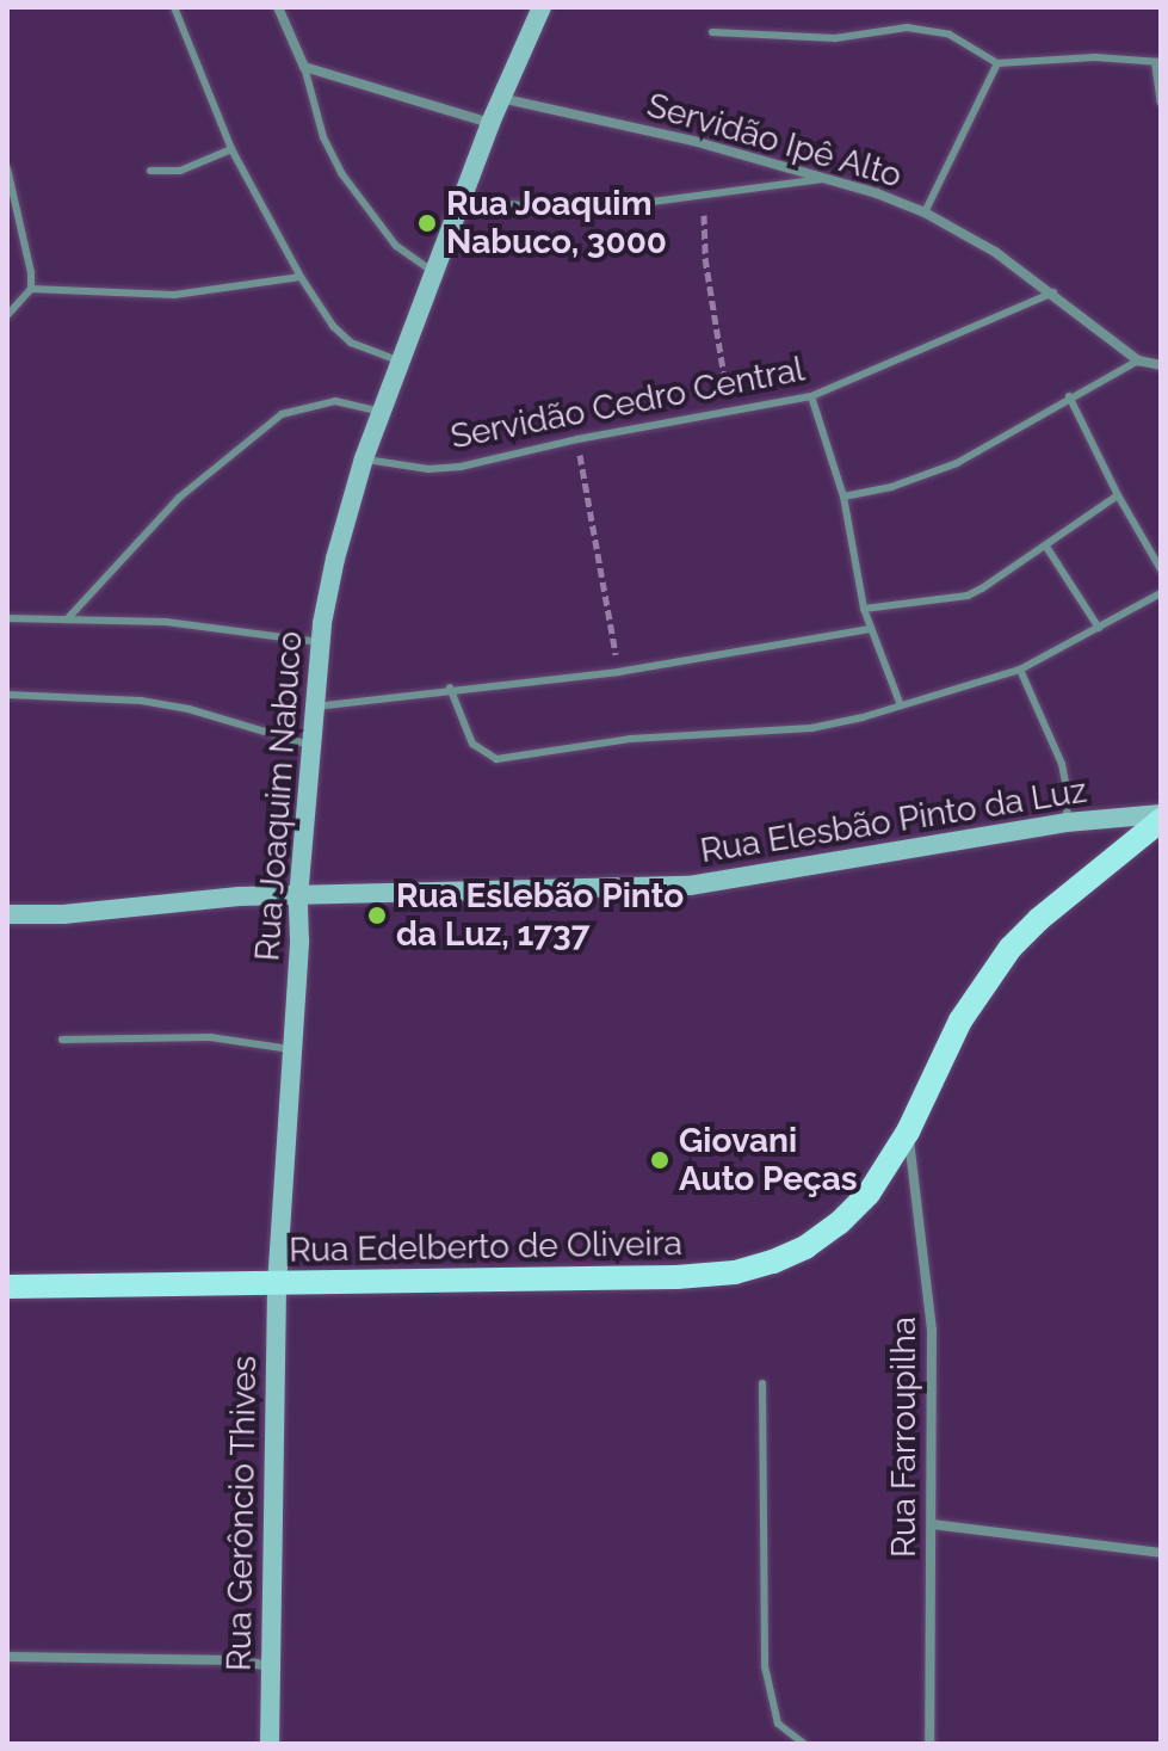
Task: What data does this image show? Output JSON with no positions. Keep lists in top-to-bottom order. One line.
{"streets":{"main road":["Rua Joaquim Nabuco","Rua Elesbão Pinto da Luz","Rua Edelberto de Oliveira","Rua Gerôncio Thives"],"street":["Servidão Ipê Alto","Rua Farroupilha"],"lane":["Servidão Cedro Central"]},"crossings":[["Servidão Ipê Alto","Servidão Cedro Central"],["Servidão Ipê Alto","Rua Joaquim Nabuco"],["Servidão Cedro Central","Rua Joaquim Nabuco"],["Rua Joaquim Nabuco","Rua Elesbão Pinto da Luz"],["Rua Joaquim Nabuco","Rua Edelberto de Oliveira"],["Rua Joaquim Nabuco","Rua Gerôncio Thives"],["Rua Elesbão Pinto da Luz","Rua Edelberto de Oliveira"],["Rua Edelberto de Oliveira","Rua Farroupilha"],["Rua Edelberto de Oliveira","Rua Gerôncio Thives"]],"places":["Rua Joaquim Nabuco, 3000","Rua Eslebão Pinto da Luz, 1737","Giovani Auto Peças"]}
